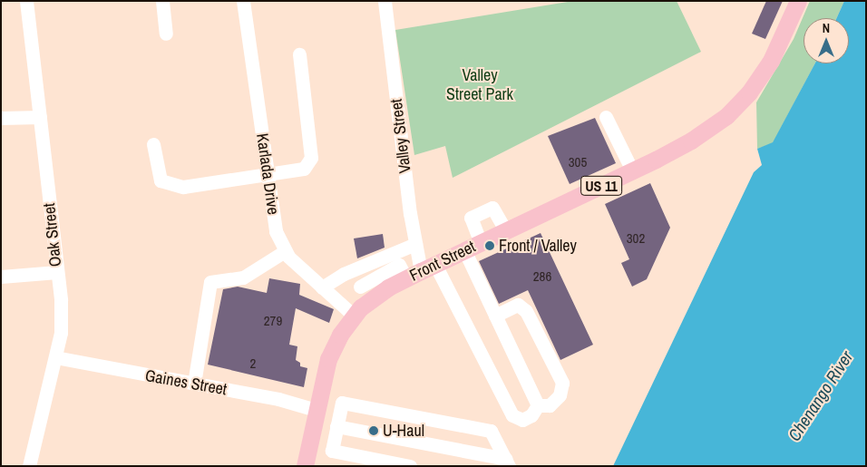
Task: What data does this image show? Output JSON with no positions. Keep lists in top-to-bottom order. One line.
{"streets":{"main road":["US 11","Front Street"],"street":["Valley Street","Karlada Drive","Oak Street","Gaines Street"]},"crossings":[["Valley Street","Front Street"],["Karlada Drive","Front Street"],["Oak Street","Gaines Street"],["Front Street","Gaines Street"]],"water":["Chenango River"],"parks":["Valley Street Park"],"places":["Front / Valley","U-Haul"],"house_numbers":["305","302","286","279","2"],"north":"top"}
